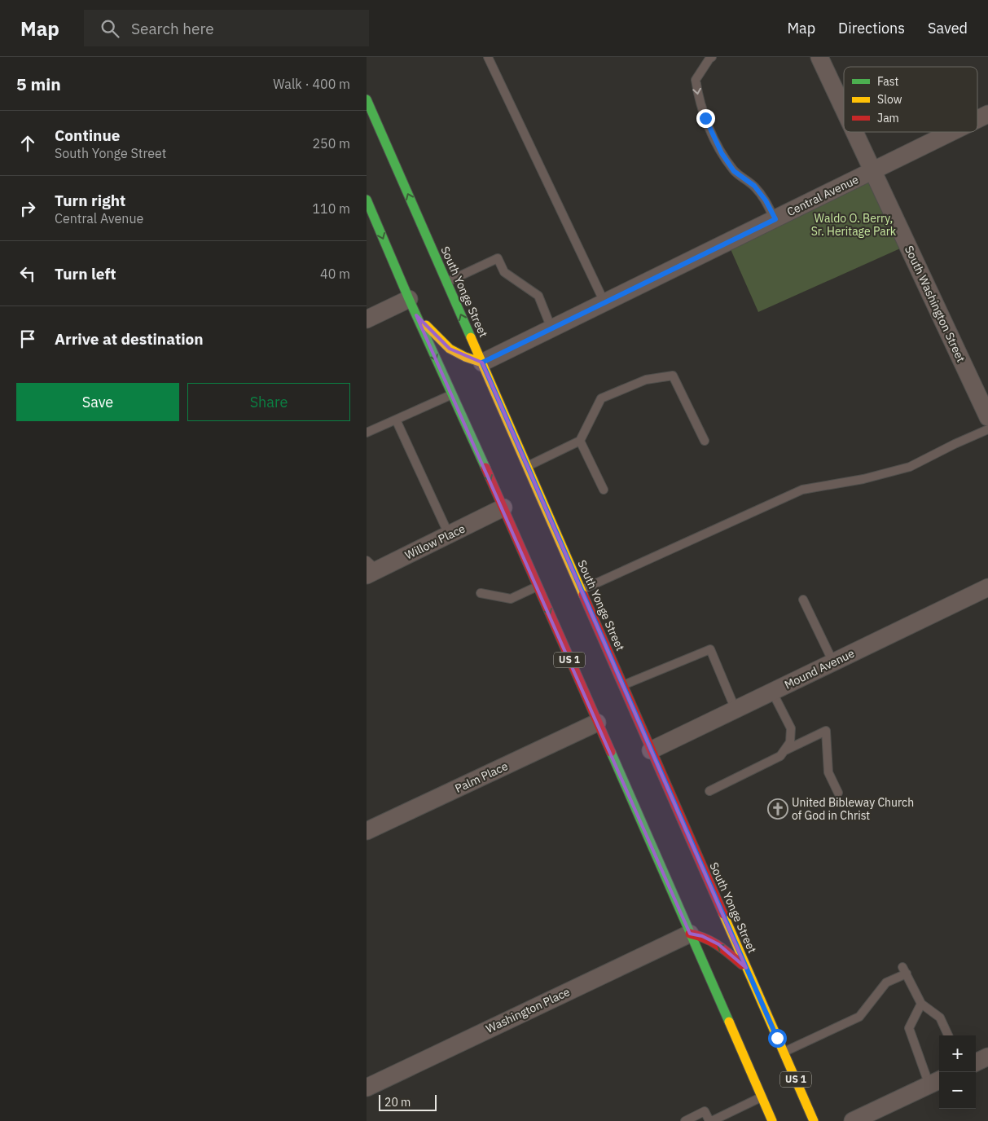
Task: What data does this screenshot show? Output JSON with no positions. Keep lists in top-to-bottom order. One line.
{"streets":{"main road":["South Yonge Street","US 1"],"street":["Central Avenue","South Washington Street","Willow Place","Mound Avenue","Palm Place","Washington Place"]},"crossings":[["Central Avenue","South Yonge Street"],["Central Avenue","South Washington Street"],["South Yonge Street","Mound Avenue"],["Willow Place","US 1"],["US 1","Palm Place"],["US 1","Washington Place"]],"parks":["Waldo O. Berry, Sr. Heritage Park"],"places":{"church":["United Bibleway Church of God in Christ"]},"legend":["Fast","Slow","Jam"],"scale_bar":"20 m","page":{"header":"Map","search":"Search here","nav":["Map","Directions","Saved"],"heading":["5 min","Walk · 400 m"],"list":[["Continue","South Yonge Street","250 m"],["Turn right","Central Avenue","110 m"],["Turn left","40 m"],"Arrive at destination"],"buttons":["Save","Share"],"map_buttons":["+","−"],"scale":"20 m"}}
